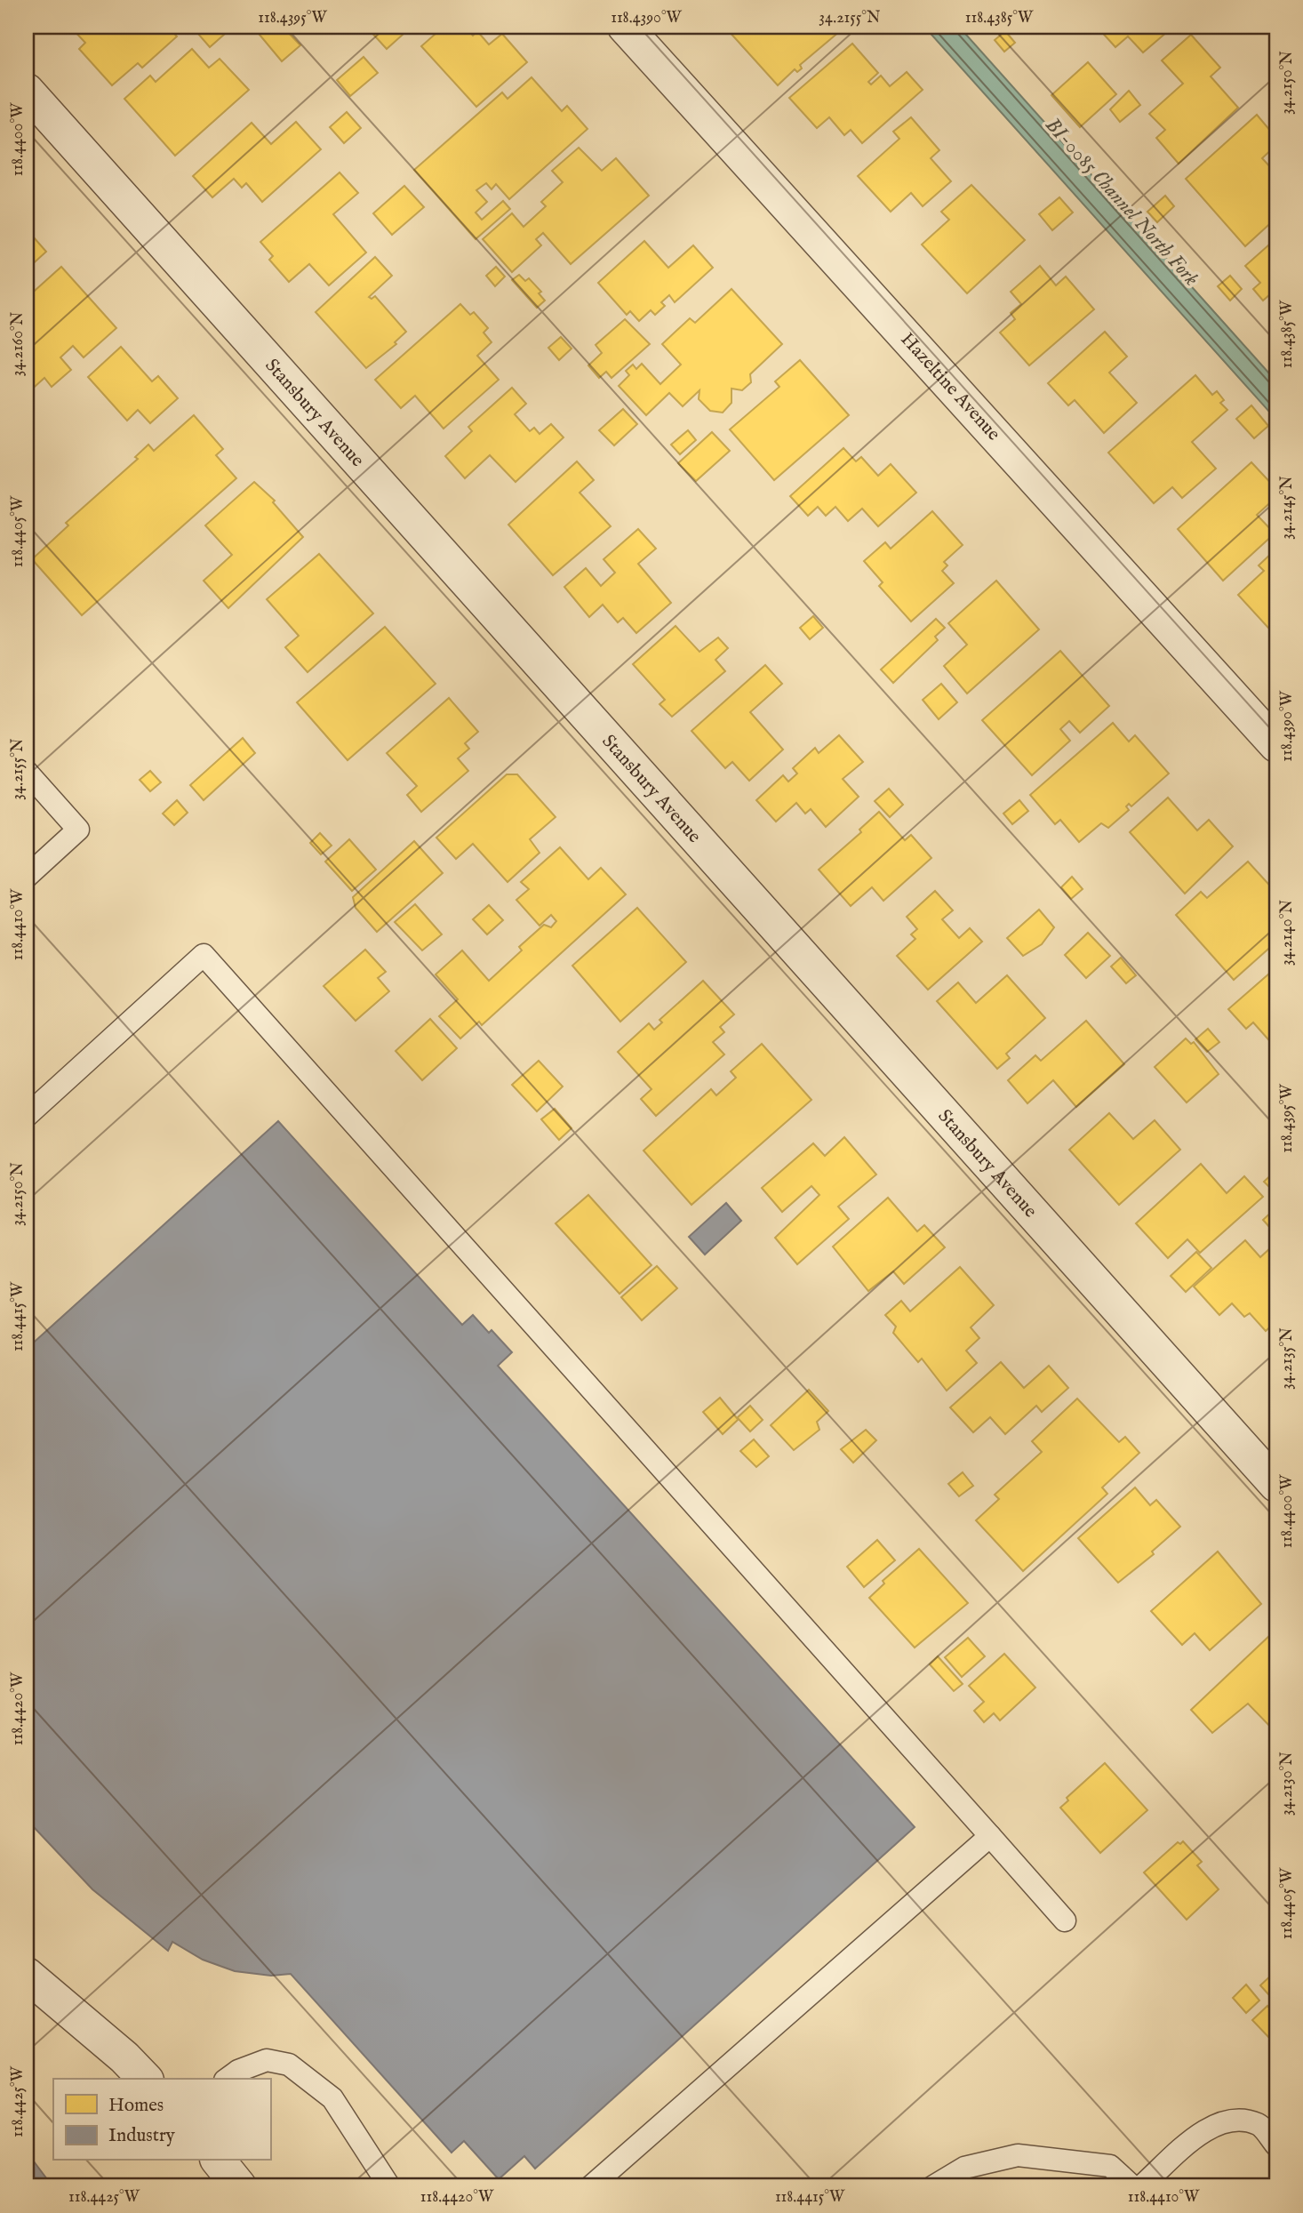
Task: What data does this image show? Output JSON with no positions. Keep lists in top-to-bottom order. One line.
{"streets":{"street":["Hazeltine Avenue","Stansbury Avenue"]},"water":["BI-0085 Channel North Fork"],"legend":["Homes","Industry"],"coordinates":["118.4395°W","118.4390°W","34.2155°N","118.4385°W","34.2150°N","118.4400°W","34.2160°N","34.2145°N","118.4405°W","118.4410°W","34.2140°N","118.4415°W","34.2135°N","118.4420°W","34.2130°N","118.4425°W"]}
